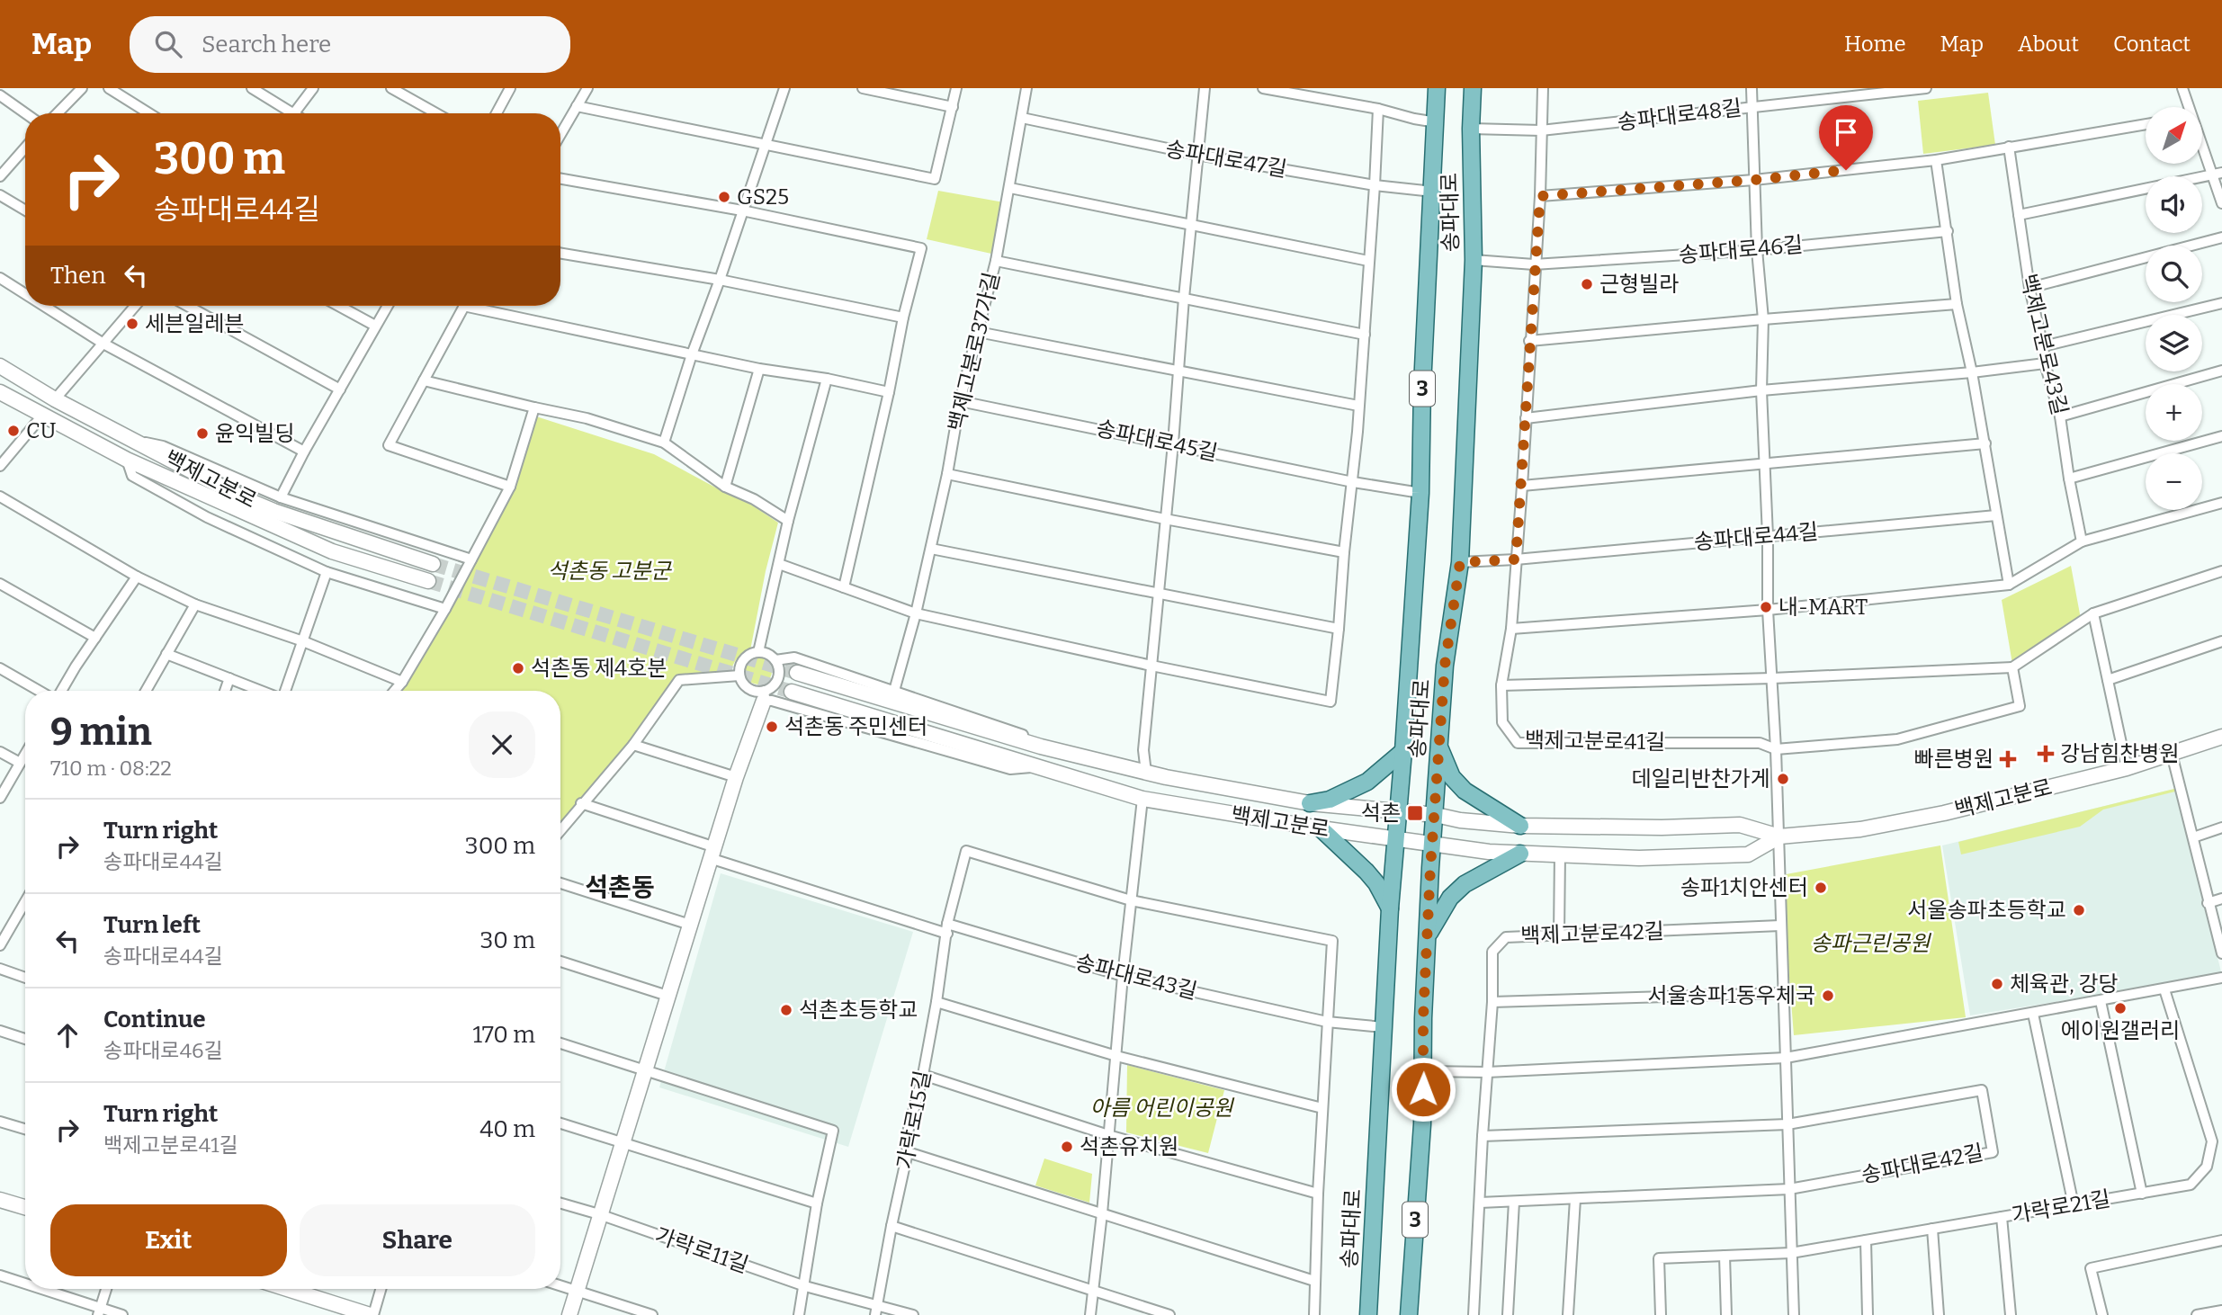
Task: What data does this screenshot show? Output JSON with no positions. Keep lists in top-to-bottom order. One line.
{"streets":{"main road":["송파대로","3","백제고분로"],"street":["송파대로48길","송파대로47길","송파대로46길","백제고분로43길","백제고분로37가길","송파대로45길","송파대로44길","백제고분로41길","백제고분로42길","송파대로43길","가락로15길","송파대로42길","가락로21길","가락로11길"]},"crossings":[["송파대로48길","송파대로"],["송파대로47길","송파대로"],["송파대로47길","백제고분로37가길"],["송파대로","송파대로46길"],["송파대로","송파대로45길"],["송파대로","백제고분로"],["송파대로","송파대로44길"],["송파대로","송파대로43길"],["백제고분로37가길","송파대로45길"],["백제고분로42길","송파대로42길"],["송파대로43길","가락로15길"],["가락로15길","가락로11길"]],"districts":["석촌동"],"parks":["석촌동 고분군","송파근린공원","아름 어린이공원"],"places":{"other":["GS25","근형빌라","세븐일레븐","CU","윤익빌딩","내-MART","석촌동 제4호분","석촌동 주민센터","데일리반찬가게","송파1치안센터","서울송파초등학교","체육관, 강당","서울송파1동우체국","에이원갤러리","석촌초등학교","석촌유치원"],"health":["강남힘찬병원","빠른병원"],"transit":["석촌"]},"north":"top right","page":{"header":"Map","search":"Search here","nav":["Home","Map","About","Contact"],"map_buttons":["+","−"],"turn":["300 m","송파대로44길"],"then":"Then","heading":["9 min","710 m · 08:22"],"list":[{"name":"Turn right","note":"송파대로44길","value":"300 m"},{"name":"Turn left","note":"송파대로44길","value":"30 m"},{"name":"Continue","note":"송파대로46길","value":"170 m"},{"name":"Turn right","note":"백제고분로41길","value":"40 m"}],"buttons":["Exit","Share"]}}
